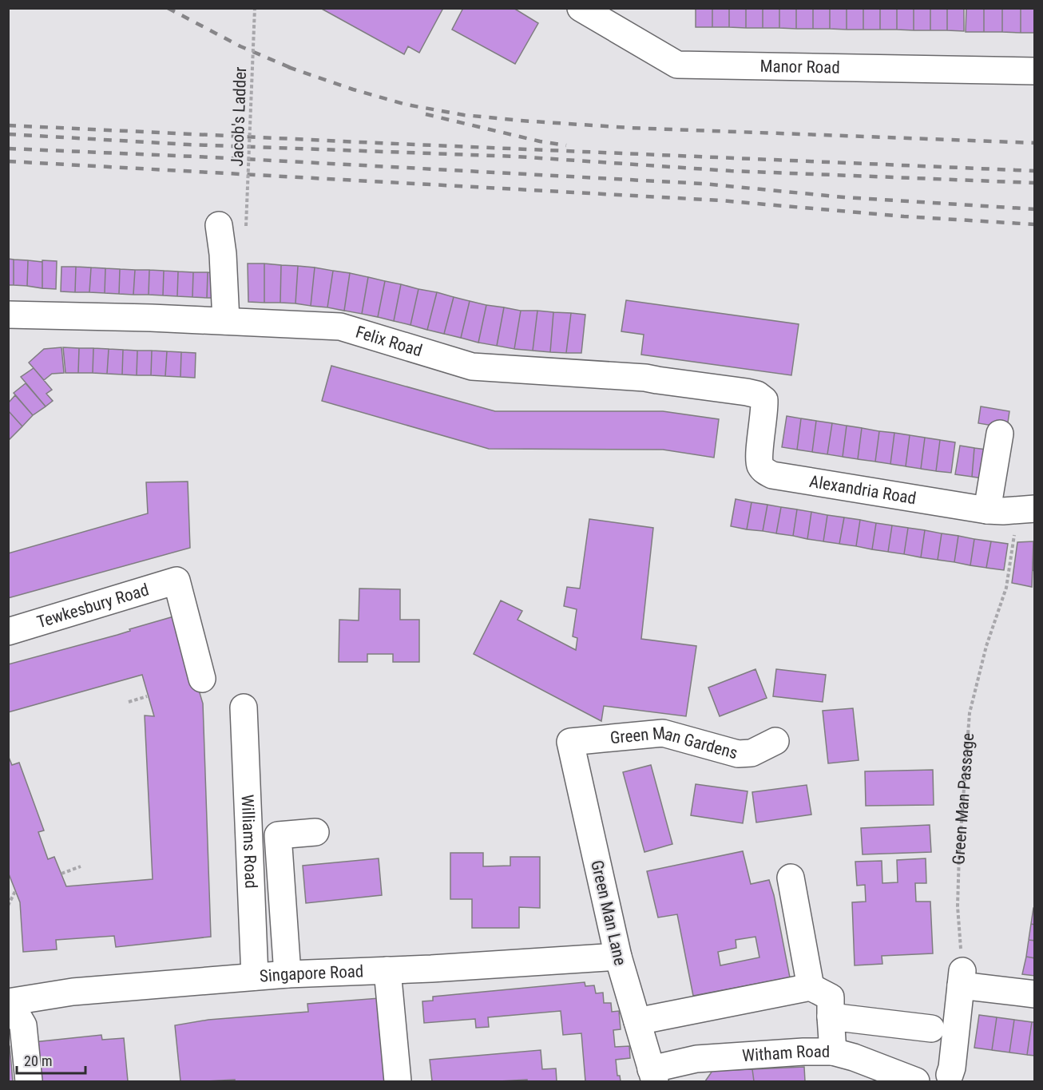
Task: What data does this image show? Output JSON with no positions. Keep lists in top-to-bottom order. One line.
{"streets":{"street":["Manor Road","Felix Road","Alexandria Road","Tewkesbury Road","Green Man Gardens","Williams Road","Green Man Lane","Singapore Road","Witham Road"],"path":["Jacob's Ladder","Green Man Passage"]},"crossings":[["Felix Road","Alexandria Road"],["Green Man Gardens","Green Man Lane"],["Williams Road","Singapore Road"],["Green Man Lane","Singapore Road"],["Green Man Lane","Witham Road"]],"scale_bar":"20 m"}
